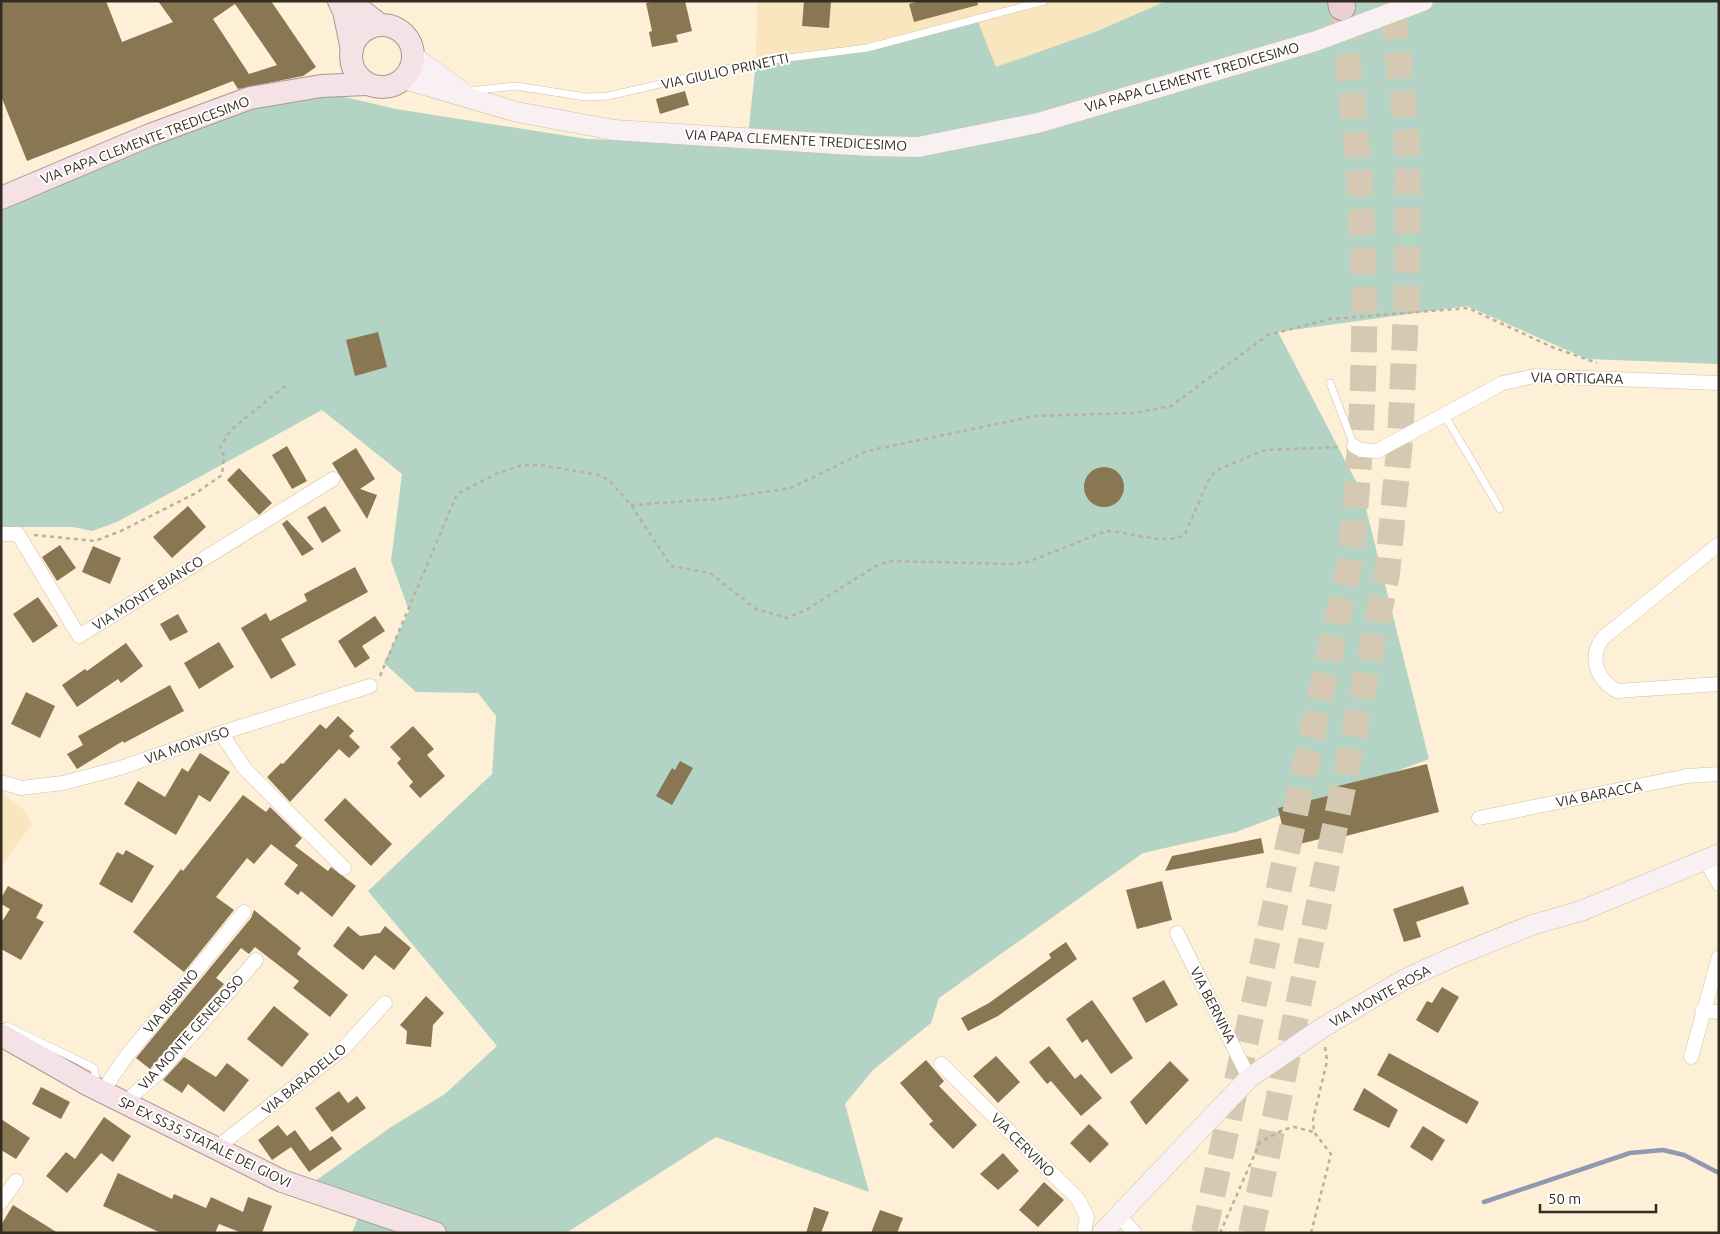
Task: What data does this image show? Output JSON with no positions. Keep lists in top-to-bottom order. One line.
{"streets":{"main road":["VIA PAPA CLEMENTE TREDICESIMO","SP EX SS35 STATALE DEI GIOVI"],"street":["VIA ORTIGARA","VIA MONTE BIANCO","VIA MONVISO","VIA BARACCA","VIA MONTE ROSA","VIA BISBINO","VIA BERNINA","VIA MONTE GENEROSO","VIA BARADELLO","VIA CERVINO"],"lane":["VIA GIULIO PRINETTI"]},"crossings":[["VIA GIULIO PRINETTI","VIA PAPA CLEMENTE TREDICESIMO"],["VIA MONTE ROSA","VIA BERNINA"],["VIA BISBINO","SP EX SS35 STATALE DEI GIOVI"],["VIA MONTE GENEROSO","SP EX SS35 STATALE DEI GIOVI"],["VIA BARADELLO","SP EX SS35 STATALE DEI GIOVI"]],"scale_bar":"50 m"}
